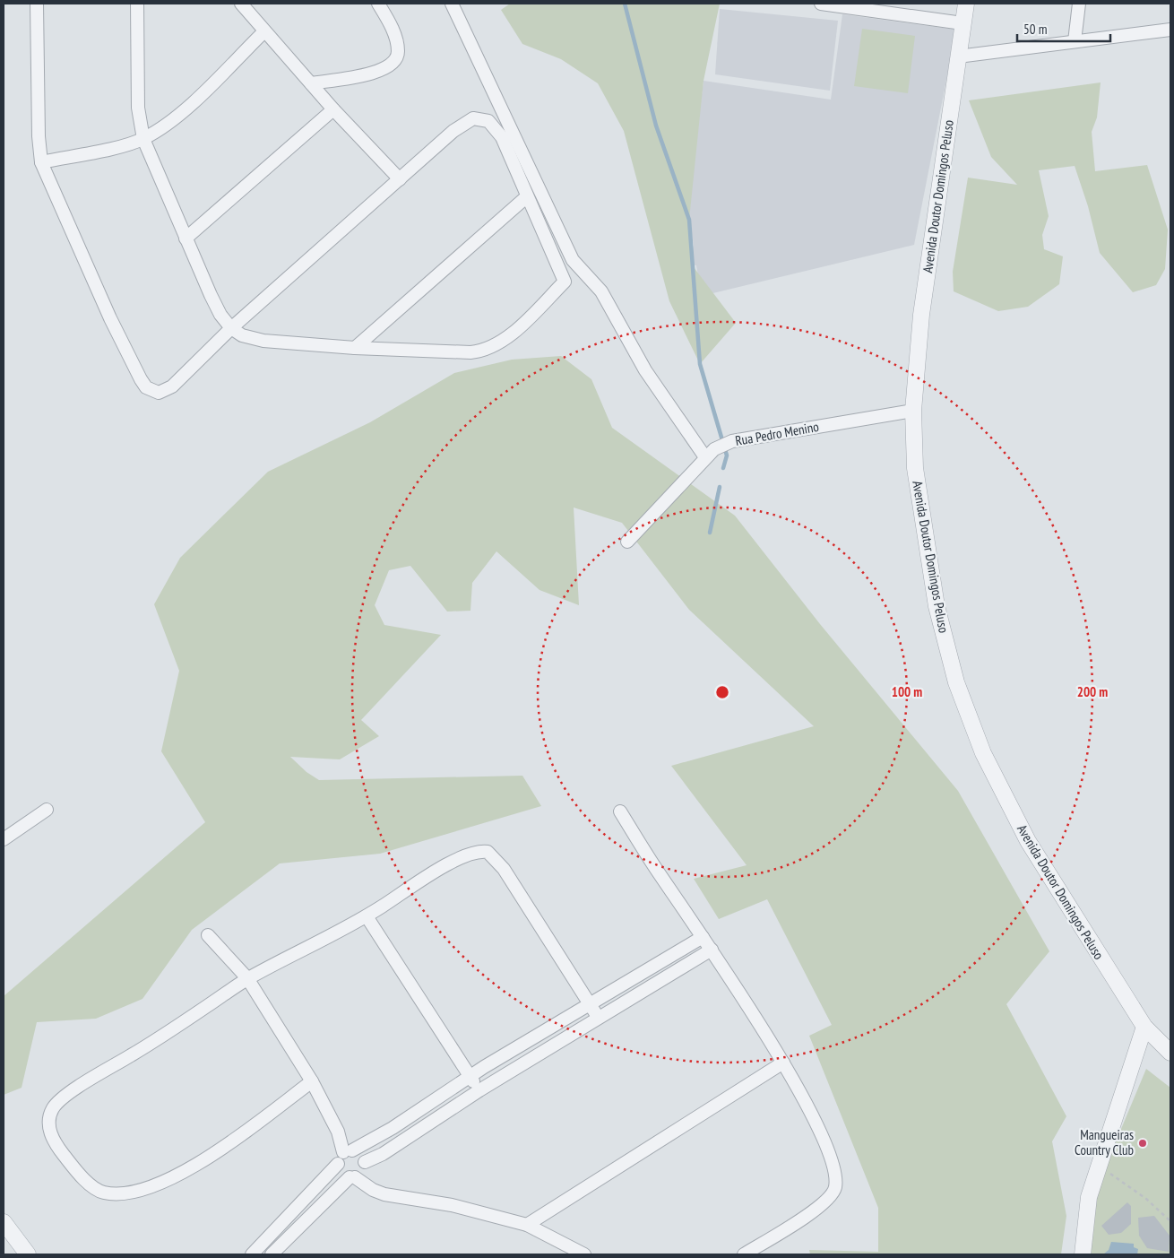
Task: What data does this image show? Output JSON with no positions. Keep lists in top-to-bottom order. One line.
{"streets":{"street":["Avenida Doutor Domingos Peluso","Rua Pedro Menino"]},"crossings":[["Avenida Doutor Domingos Peluso","Rua Pedro Menino"]],"places":["Mangueiras Country Club"],"scale_bar":"50 m","rings":["100 m","200 m"]}
